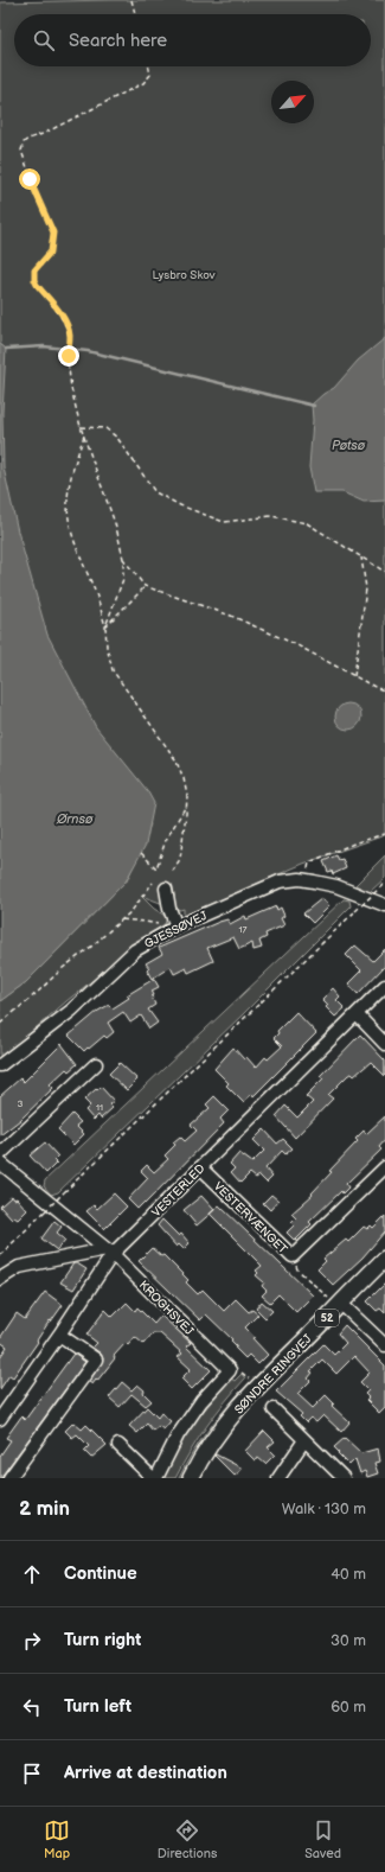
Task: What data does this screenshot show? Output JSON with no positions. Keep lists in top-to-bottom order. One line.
{"streets":{"main road":["52","SØNDRE RINGVEJ"],"street":["GJESSØVEJ","VESTERLED","VESTERVÆNGET","KROGHSVEJ"]},"crossings":[["VESTERLED","VESTERVÆNGET"],["VESTERLED","KROGHSVEJ"]],"water":["Pøtsø","Ørnsø"],"parks":["Lysbro Skov"],"house_numbers":["17","3","11"],"north":"top right","page":{"search":"Search here","heading":["2 min","Walk · 130 m"],"list":[["Continue","40 m"],["Turn right","30 m"],["Turn left","60 m"],"Arrive at destination"],"nav":["Map","Directions","Saved"]}}
